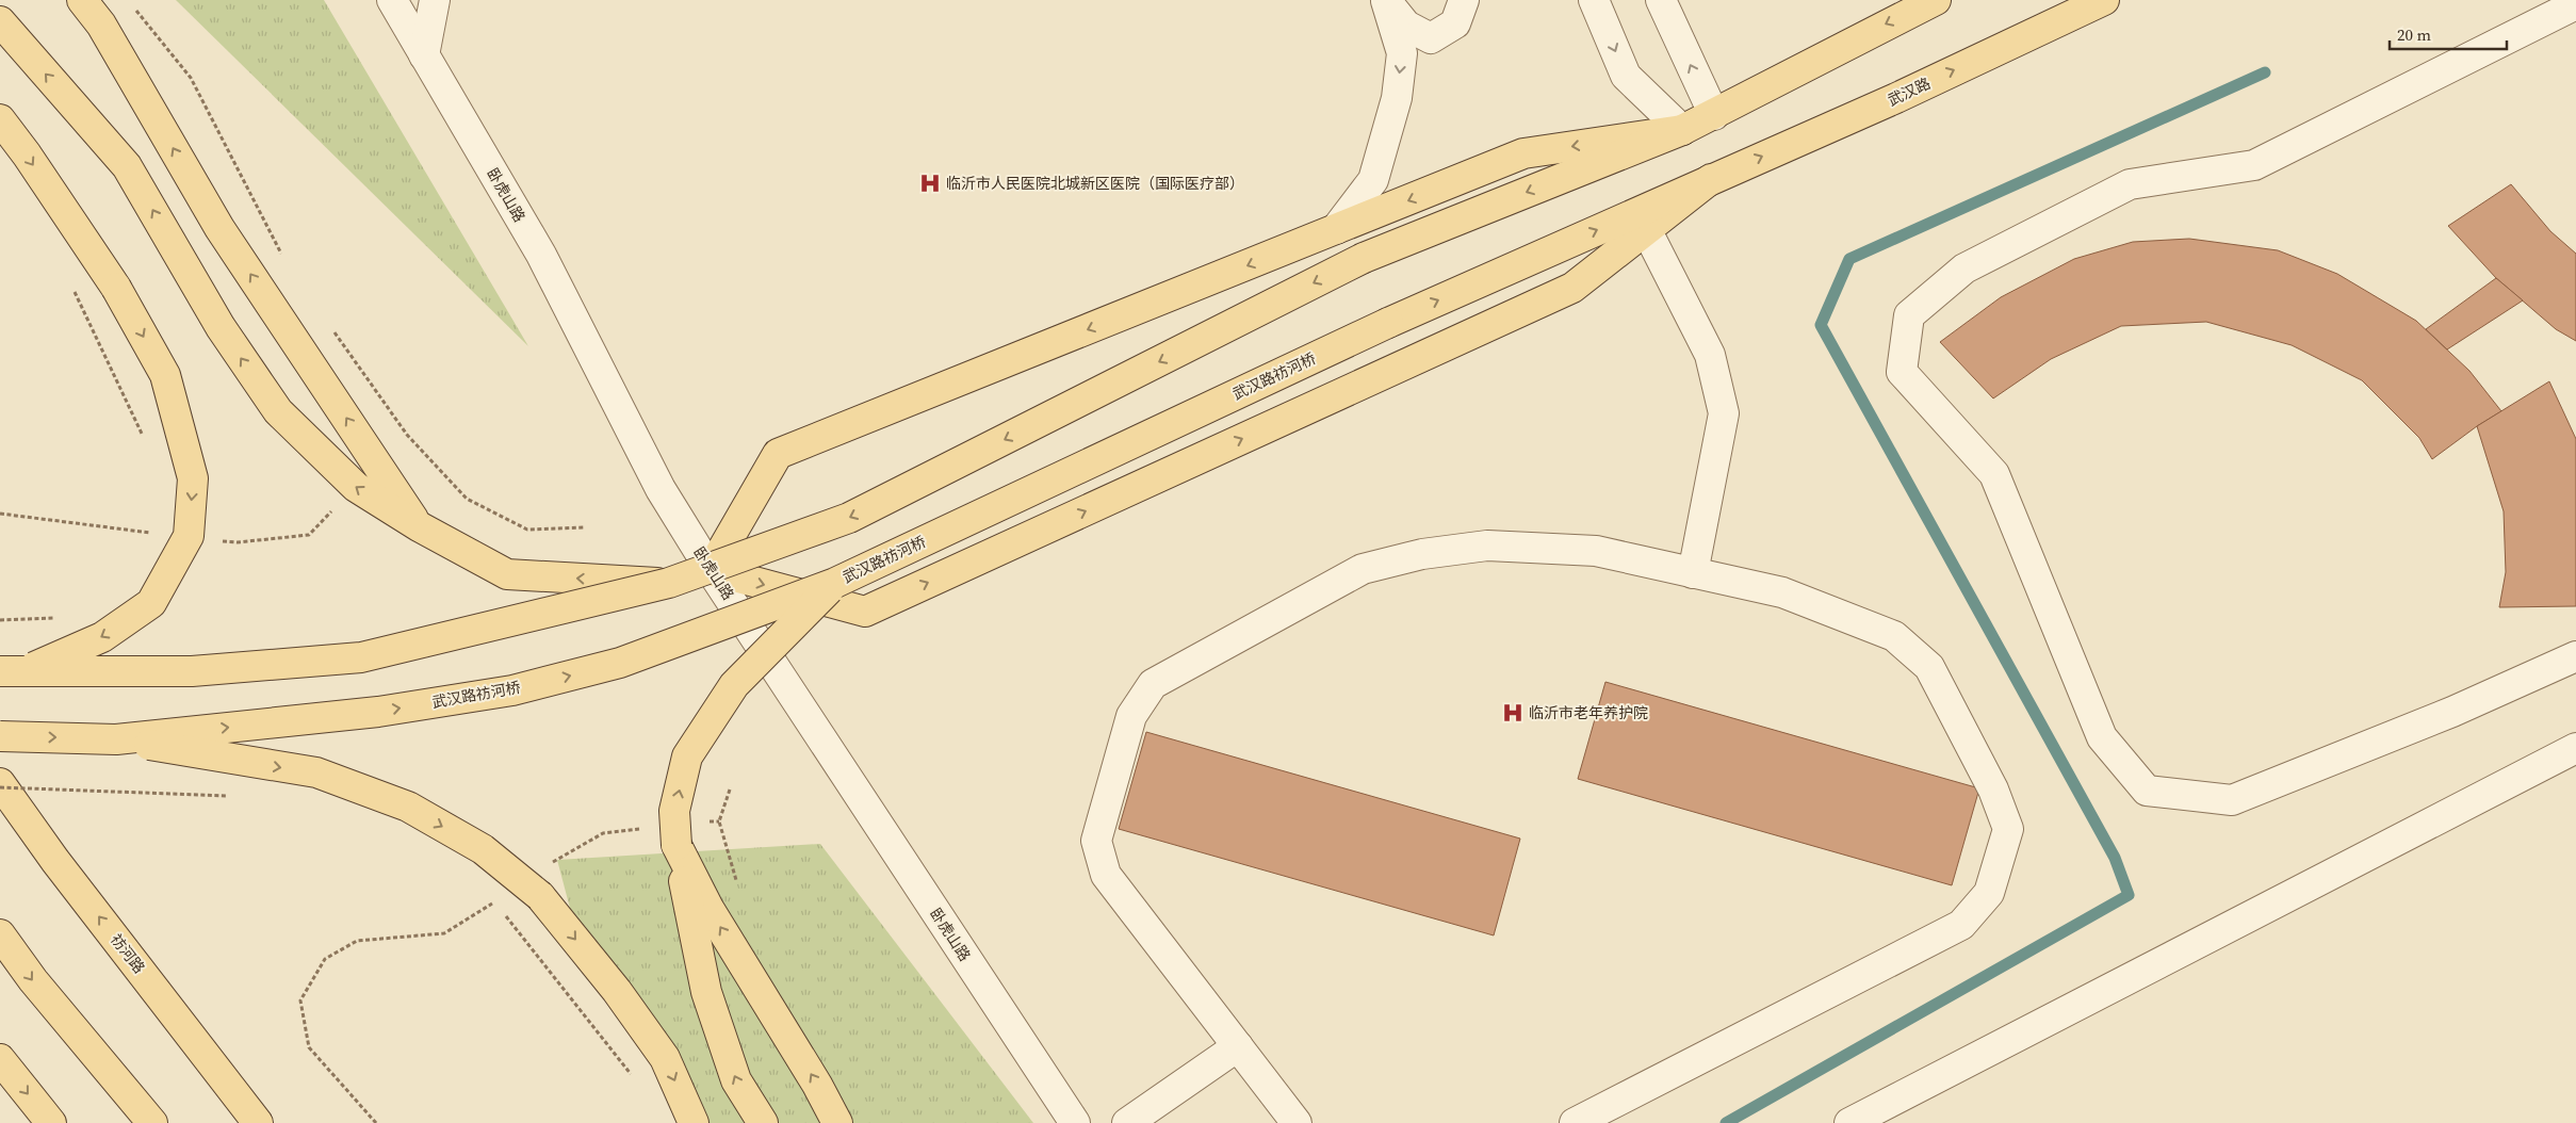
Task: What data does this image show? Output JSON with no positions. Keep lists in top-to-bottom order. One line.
{"streets":{"main road":["武汉路","武汉路祊河桥","祊河路"],"street":["卧虎山路"]},"crossings":[["武汉路","武汉路祊河桥"]],"places":{"hospital":["临沂市人民医院北城新区医院（国际医疗部）","临沂市老年养护院"]},"scale_bar":"20 m"}
